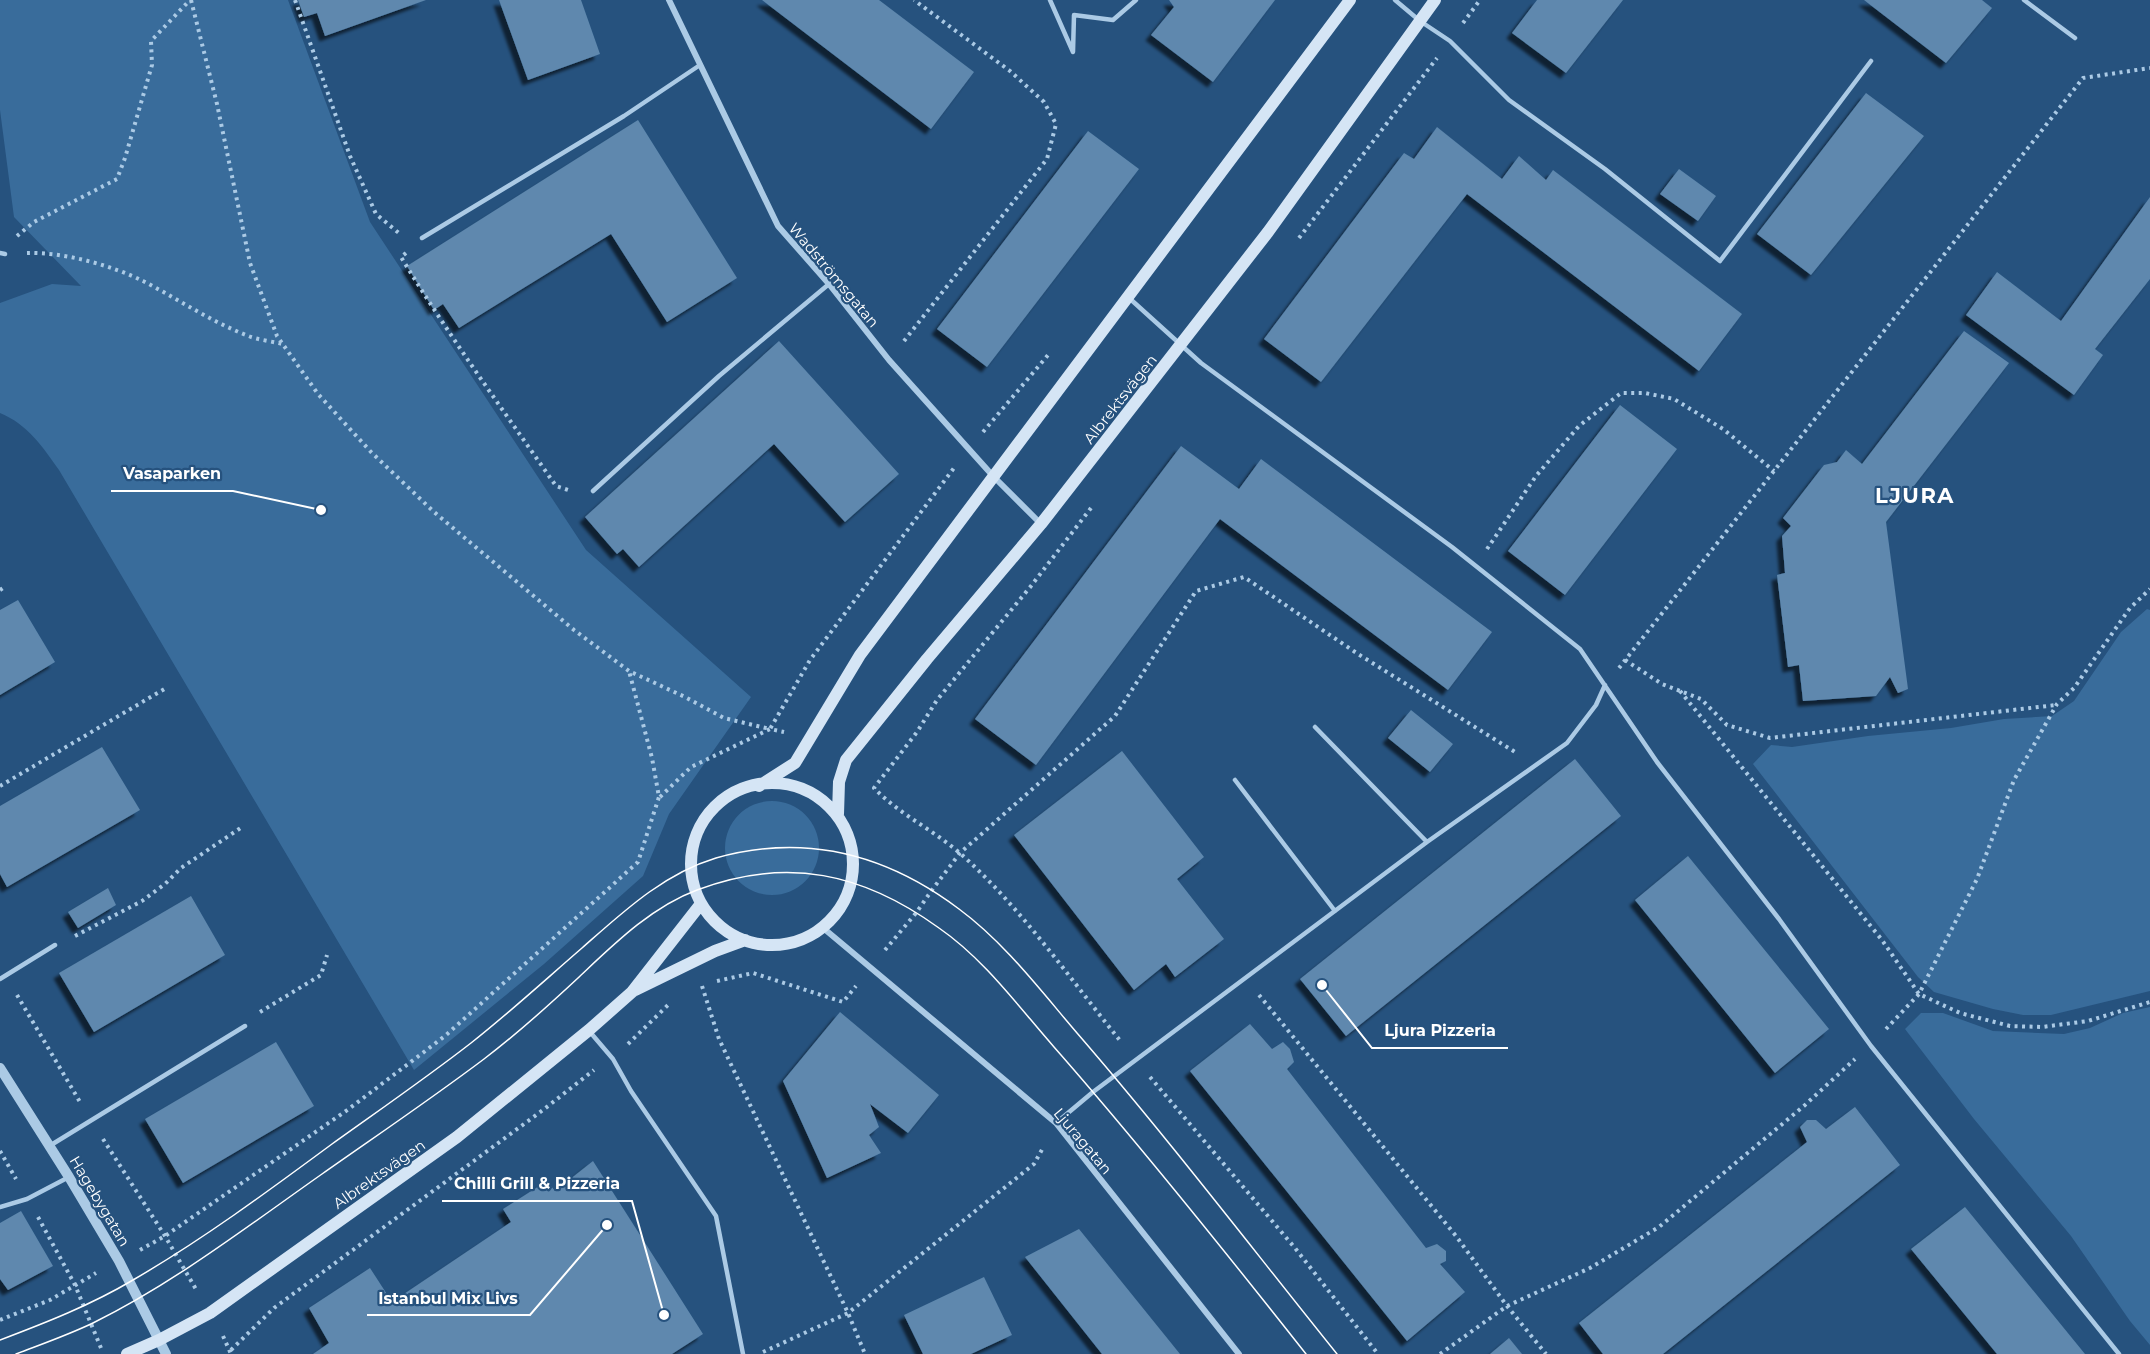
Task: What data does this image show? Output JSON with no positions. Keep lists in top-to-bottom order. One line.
{"streets":{"main road":["Albrektsvägen"],"street":["Wadströmsgatan","Ljuragatan","Hagebygatan"]},"crossings":[["Wadströmsgatan","Albrektsvägen"],["Albrektsvägen","Ljuragatan"],["Albrektsvägen","Hagebygatan"]],"districts":["LJURA"],"places":["Vasaparken","Ljura Pizzeria","Istanbul Mix Livs","Chilli Grill & Pizzeria"]}
